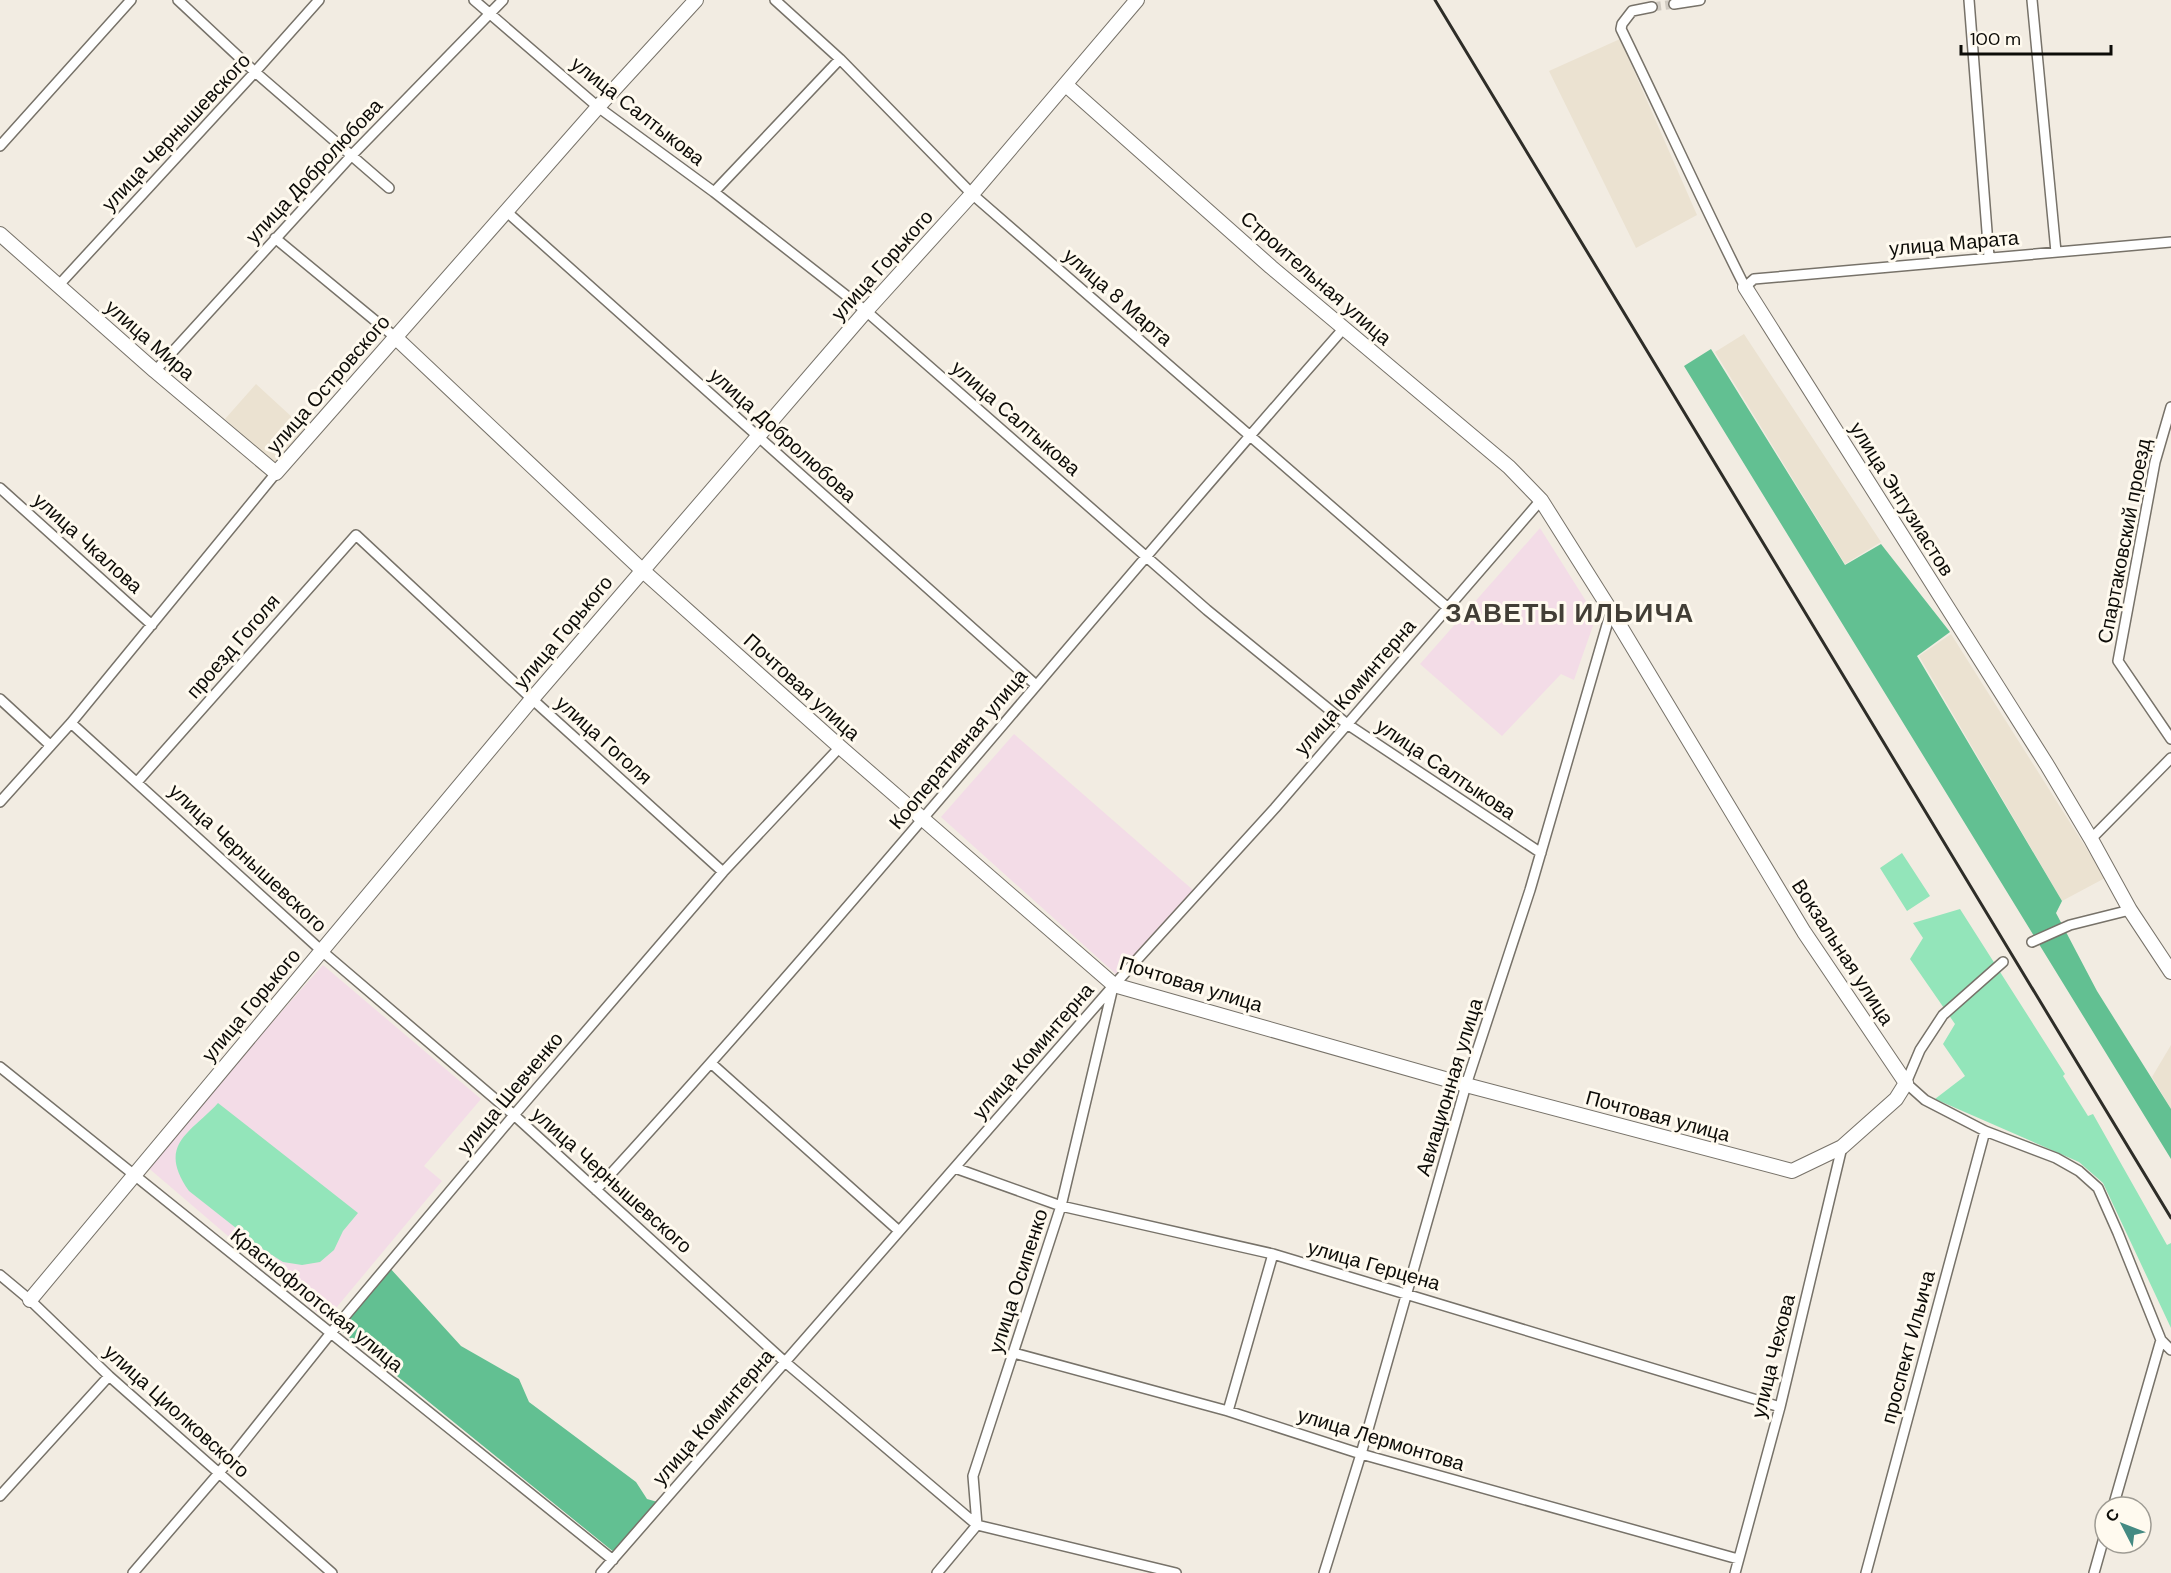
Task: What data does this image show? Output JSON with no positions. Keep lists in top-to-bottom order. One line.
{"streets":{"street":["улица Салтыкова","улица Чернышевского","улица Добролюбова","улица Марата","улица Горького","Строительная улица","улица 8 Марта","улица Мира","улица Островского","улица Энтузиастов","Спартаковский проезд","улица Чкалова","проезд Гоголя","Почтовая улица","улица Коминтерна","улица Гоголя","Кооперативная улица","Вокзальная улица","Авиационная улица","улица Шевченко","улица Герцена","улица Осипенко","Краснофлотская улица","проспект Ильича","улица Чехова","улица Циолковского","улица Лермонтова"]},"crossings":[["улица Салтыкова","улица Добролюбова"],["улица Салтыкова","улица Горького"],["улица Салтыкова","улица Островского"],["улица Салтыкова","улица Коминтерна"],["улица Салтыкова","Кооперативная улица"],["улица Салтыкова","Авиационная улица"],["улица Чернышевского","улица Горького"],["улица Чернышевского","улица Мира"],["улица Чернышевского","улица Островского"],["улица Чернышевского","проезд Гоголя"],["улица Чернышевского","улица Коминтерна"],["улица Чернышевского","Кооперативная улица"],["улица Чернышевского","улица Шевченко"],["улица Чернышевского","улица Осипенко"],["улица Добролюбова","улица Горького"],["улица Добролюбова","улица Мира"],["улица Добролюбова","улица Островского"],["улица Добролюбова","Кооперативная улица"],["улица Марата","улица Энтузиастов"],["улица Горького","Строительная улица"],["улица Горького","улица 8 Марта"],["улица Горького","Почтовая улица"],["улица Горького","улица Гоголя"],["улица Горького","Краснофлотская улица"],["улица Горького","улица Циолковского"],["Строительная улица","улица Коминтерна"],["Строительная улица","Кооперативная улица"],["Строительная улица","Вокзальная улица"],["улица 8 Марта","улица Коминтерна"],["улица 8 Марта","Кооперативная улица"],["улица Мира","улица Островского"],["улица Островского","улица Чкалова"],["улица Островского","Почтовая улица"],["проезд Гоголя","улица Гоголя"],["Почтовая улица","улица Коминтерна"],["Почтовая улица","Кооперативная улица"],["Почтовая улица","Вокзальная улица"],["Почтовая улица","Авиационная улица"],["Почтовая улица","улица Шевченко"],["Почтовая улица","улица Осипенко"],["Почтовая улица","улица Чехова"],["улица Коминтерна","Вокзальная улица"],["улица Коминтерна","улица Герцена"],["улица Коминтерна","улица Осипенко"],["улица Коминтерна","Краснофлотская улица"],["улица Гоголя","улица Шевченко"],["Вокзальная улица","Авиационная улица"],["Вокзальная улица","проспект Ильича"],["Авиационная улица","улица Герцена"],["Авиационная улица","улица Лермонтова"],["улица Шевченко","Краснофлотская улица"],["улица Шевченко","улица Циолковского"],["улица Герцена","улица Осипенко"],["улица Герцена","улица Чехова"],["улица Осипенко","улица Лермонтова"],["улица Чехова","улица Лермонтова"]],"districts":["ЗАВЕТЫ ИЛЬИЧА"],"scale_bar":"100 m","north":"top left"}
